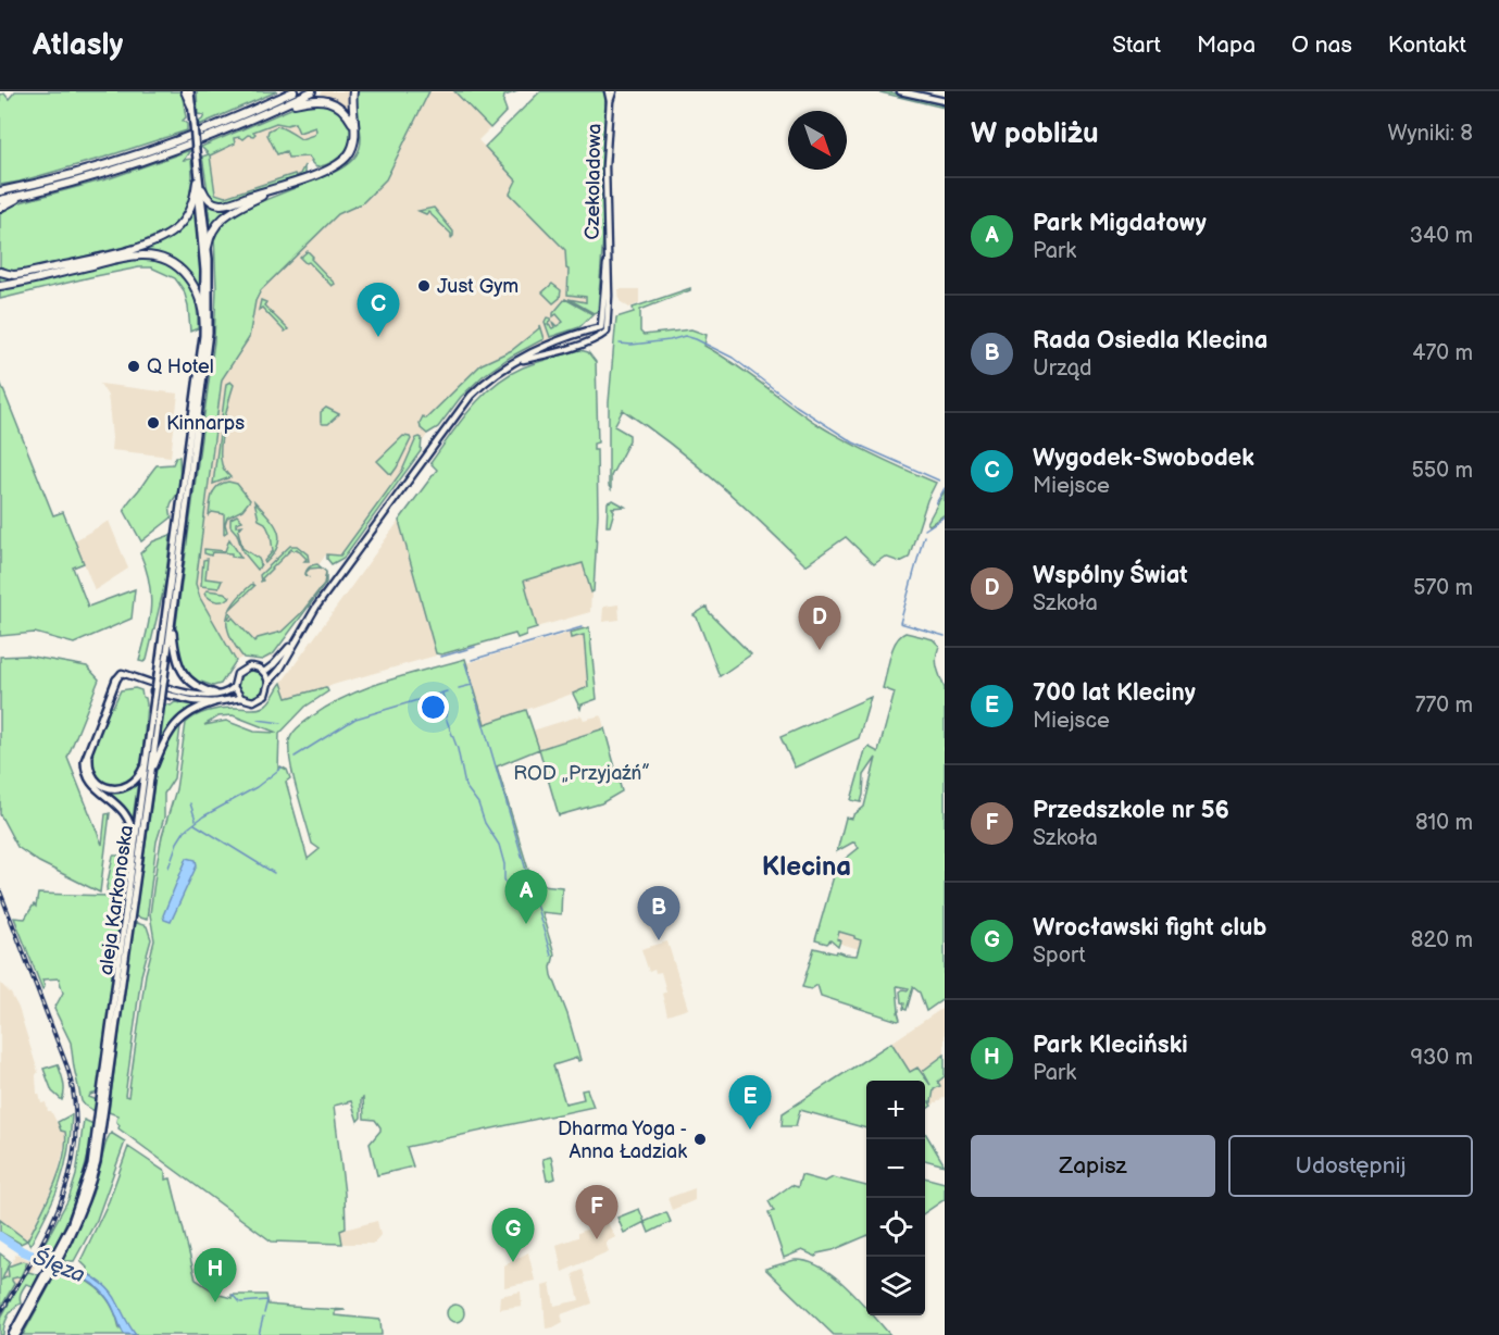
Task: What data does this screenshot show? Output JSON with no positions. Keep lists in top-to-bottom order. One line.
{"streets":{"main road":["Czekoladowa","aleja Karkonoska"]},"districts":["Klecina"],"water":["Ślęza"],"parks":["ROD „Przyjaźń”"],"places":["Just Gym","Q Hotel","Kinnarps","Dharma Yoga - Anna Ładziak"],"north":"bottom right","page":{"header":"Atlasly","nav":["Start","Mapa","O nas","Kontakt"],"heading":["W pobliżu","Wyniki: 8"],"list":[{"mark":"A","name":"Park Migdałowy","note":"Park","value":"340 m"},{"mark":"B","name":"Rada Osiedla Klecina","note":"Urząd","value":"470 m"},{"mark":"C","name":"Wygodek-Swobodek","note":"Miejsce","value":"550 m"},{"mark":"D","name":"Wspólny Świat","note":"Szkoła","value":"570 m"},{"mark":"E","name":"700 lat Kleciny","note":"Miejsce","value":"770 m"},{"mark":"F","name":"Przedszkole nr 56","note":"Szkoła","value":"810 m"},{"mark":"G","name":"Wrocławski fight club","note":"Sport","value":"820 m"},{"mark":"H","name":"Park Kleciński","note":"Park","value":"930 m"}],"pins":["C","D","A","B","E","F","G","H"],"map_buttons":["+","−"],"buttons":["Zapisz","Udostępnij"]}}
